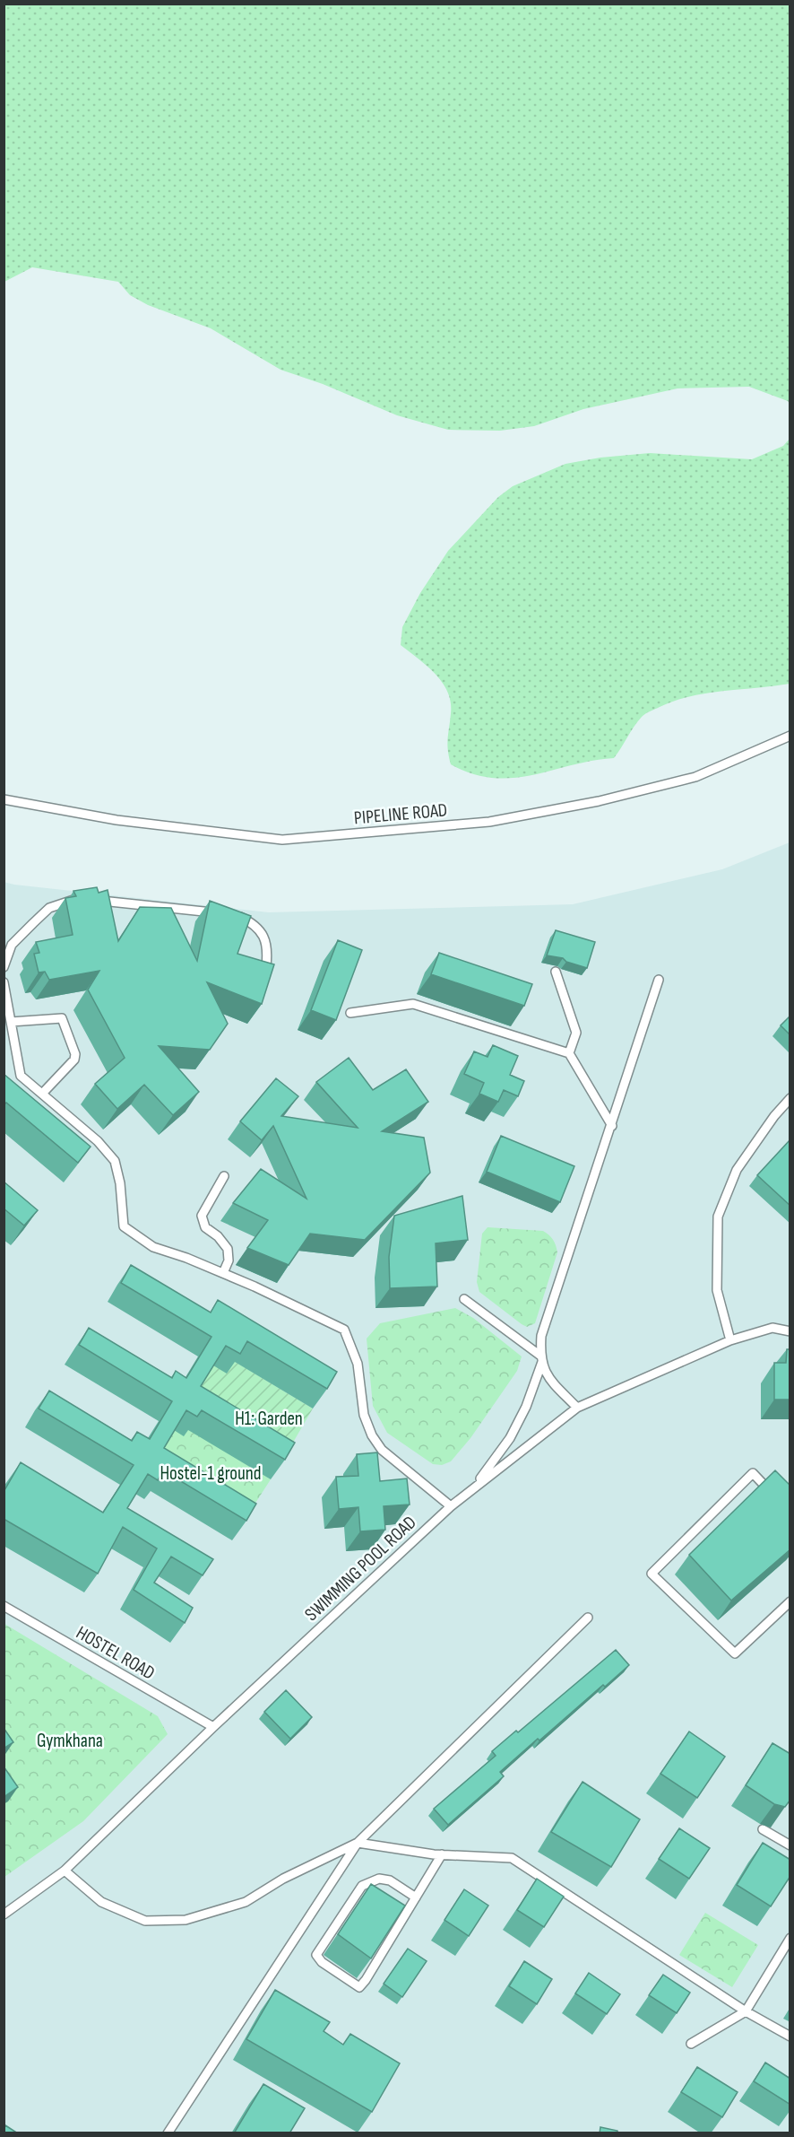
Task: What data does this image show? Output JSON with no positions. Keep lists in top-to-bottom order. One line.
{"streets":{"lane":["PIPELINE ROAD","SWIMMING POOL ROAD","HOSTEL ROAD"]},"crossings":[["SWIMMING POOL ROAD","HOSTEL ROAD"]],"parks":["H1: Garden","Hostel-1 ground","Gymkhana"]}
